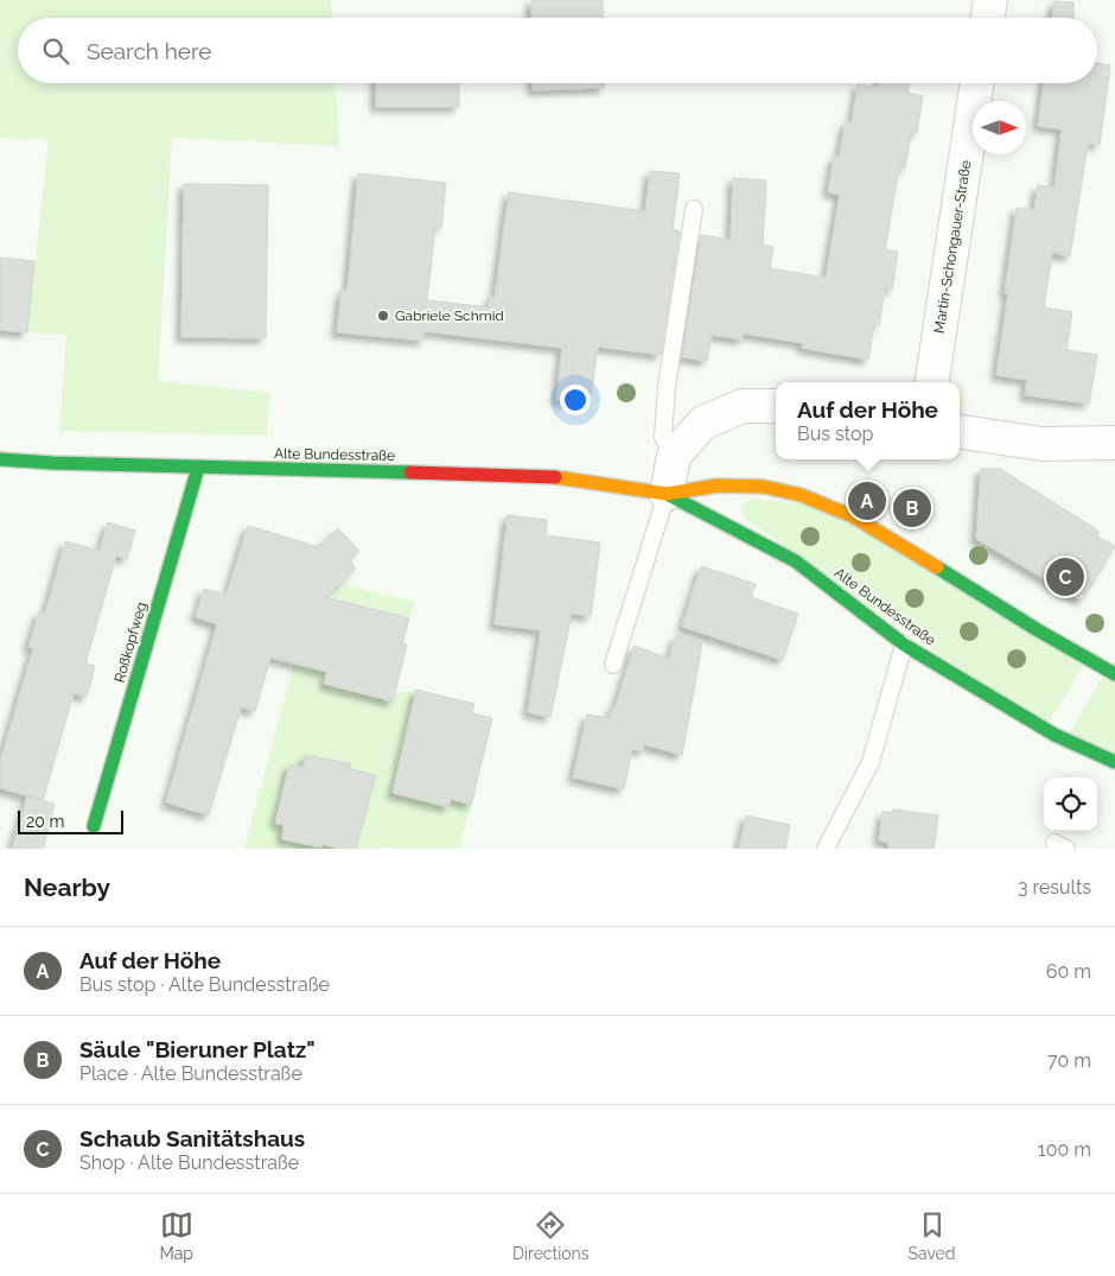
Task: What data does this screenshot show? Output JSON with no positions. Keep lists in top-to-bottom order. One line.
{"streets":{"street":["Martin-Schongauer-Straße","Alte Bundesstraße","Roßkopfweg"]},"crossings":[["Alte Bundesstraße","Roßkopfweg"]],"places":["Gabriele Schmid"],"scale_bar":"20 m","north":"right","page":{"search":"Search here","popup":["Auf der Höhe","Bus stop"],"pins":["A","B","C"],"scale":"20 m","heading":["Nearby","3 results"],"list":[{"mark":"A","name":"Auf der Höhe","note":"Bus stop · Alte Bundesstraße","value":"60 m"},{"mark":"B","name":"Säule \"Bieruner Platz\"","note":"Place · Alte Bundesstraße","value":"70 m"},{"mark":"C","name":"Schaub Sanitätshaus","note":"Shop · Alte Bundesstraße","value":"100 m"}],"nav":["Map","Directions","Saved"]}}
